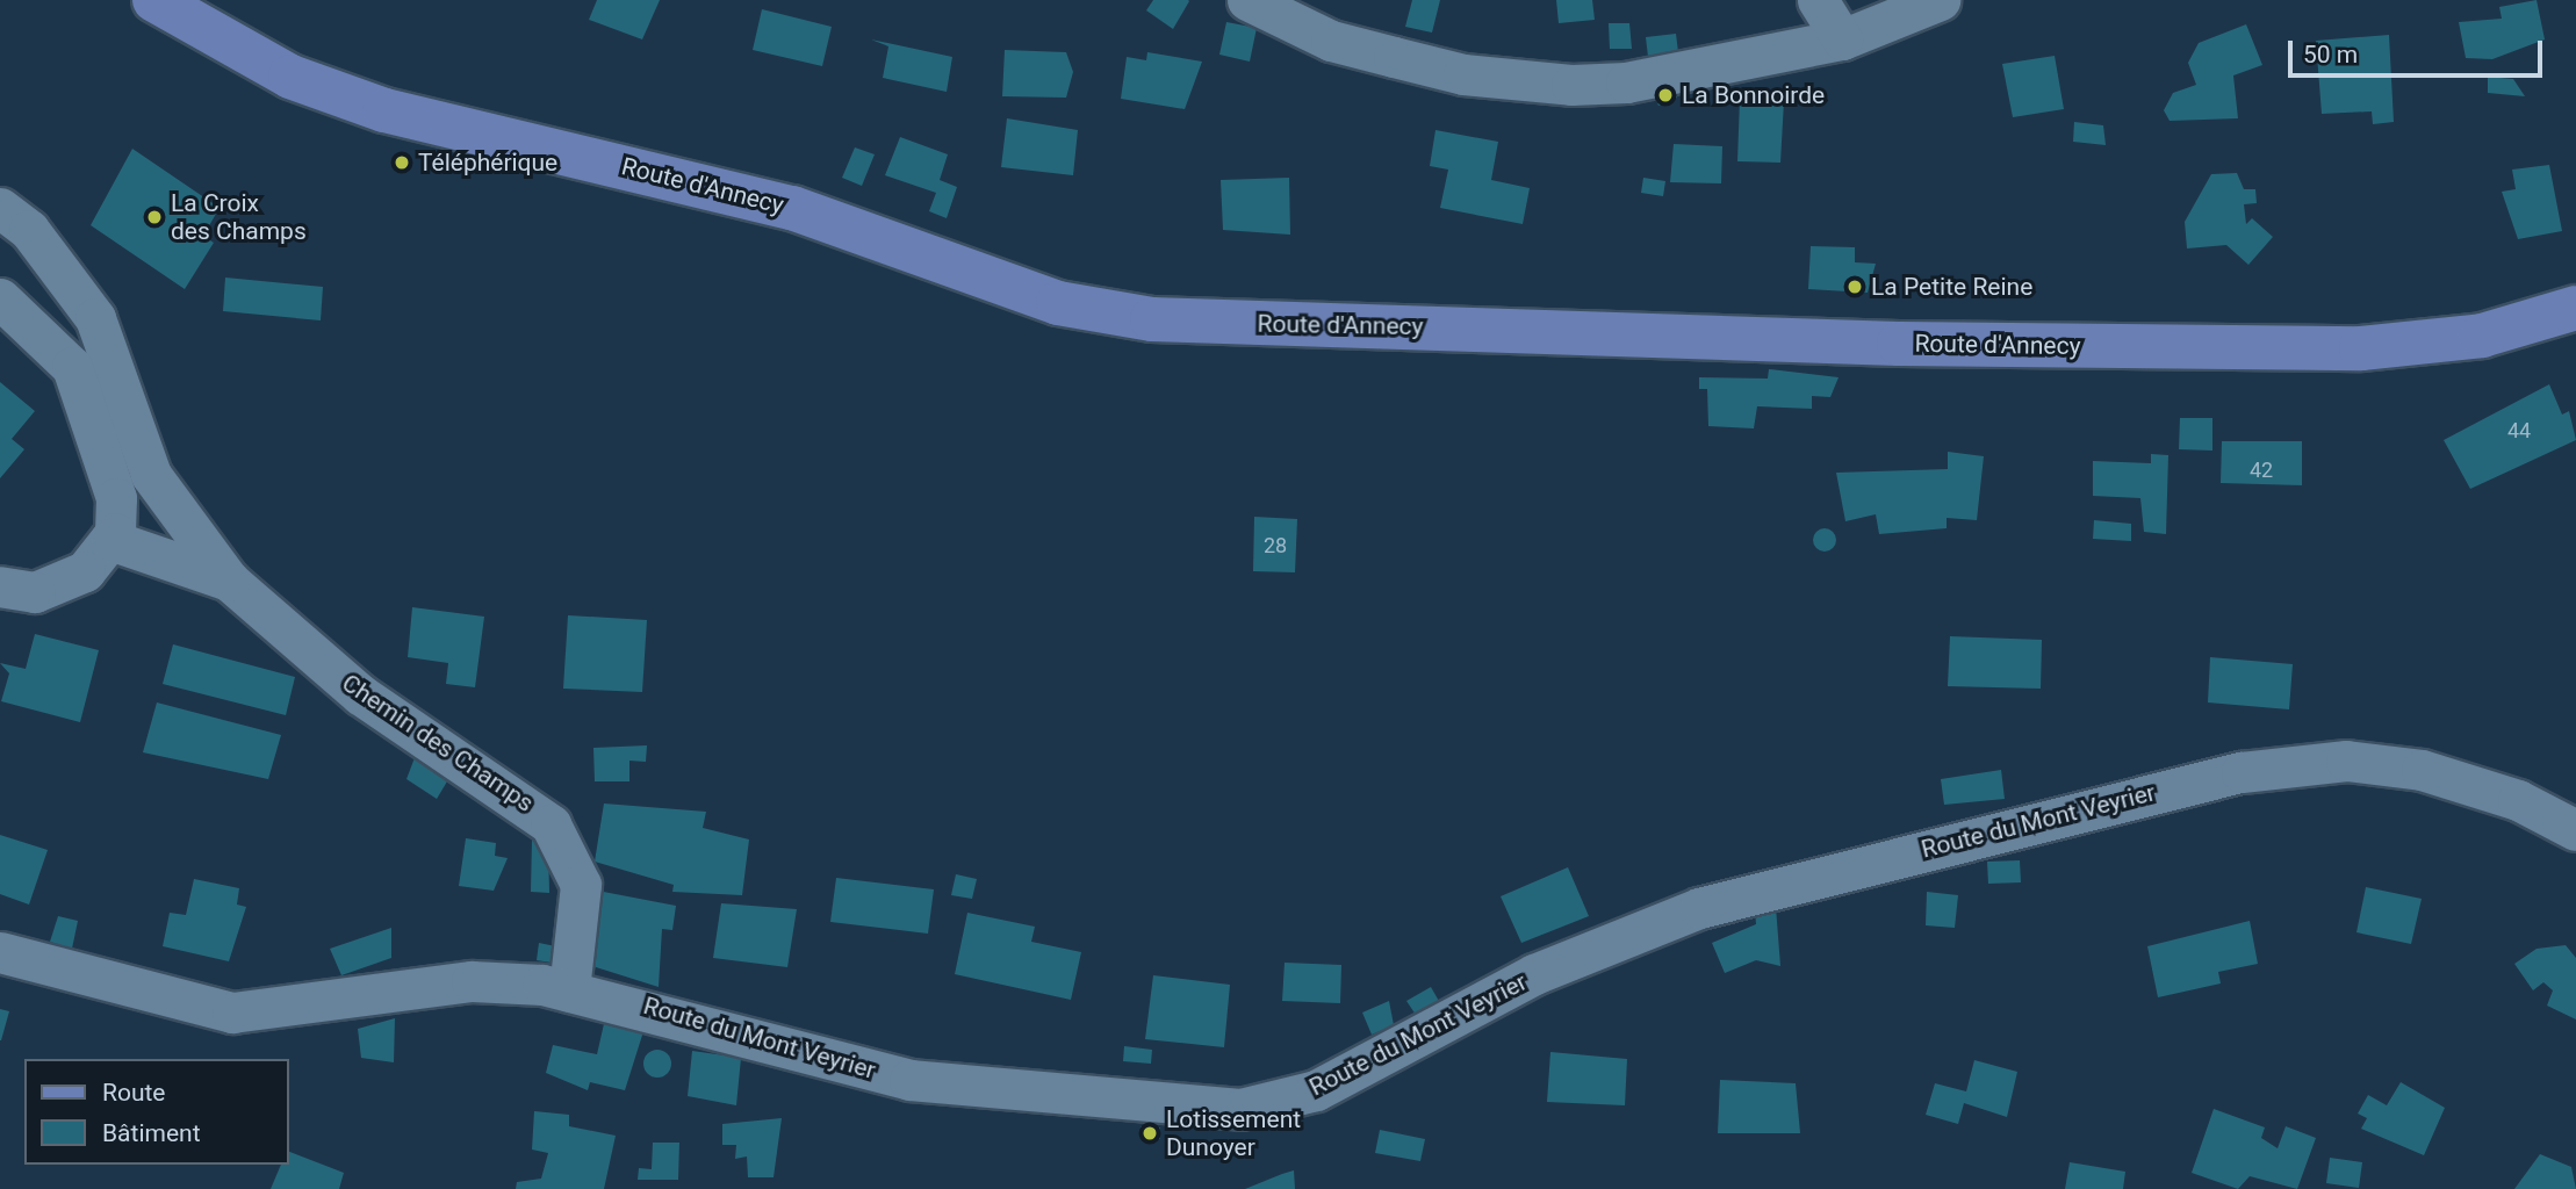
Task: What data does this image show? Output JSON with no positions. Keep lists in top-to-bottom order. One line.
{"streets":{"main road":["Route d'Annecy"],"street":["Chemin des Champs","Route du Mont Veyrier"]},"crossings":[["Chemin des Champs","Route du Mont Veyrier"]],"places":["La Bonnoirde","Téléphérique","La Croix des Champs","La Petite Reine","Lotissement Dunoyer"],"house_numbers":["44","42","28"],"legend":["Route","Bâtiment"],"scale_bar":"50 m"}
